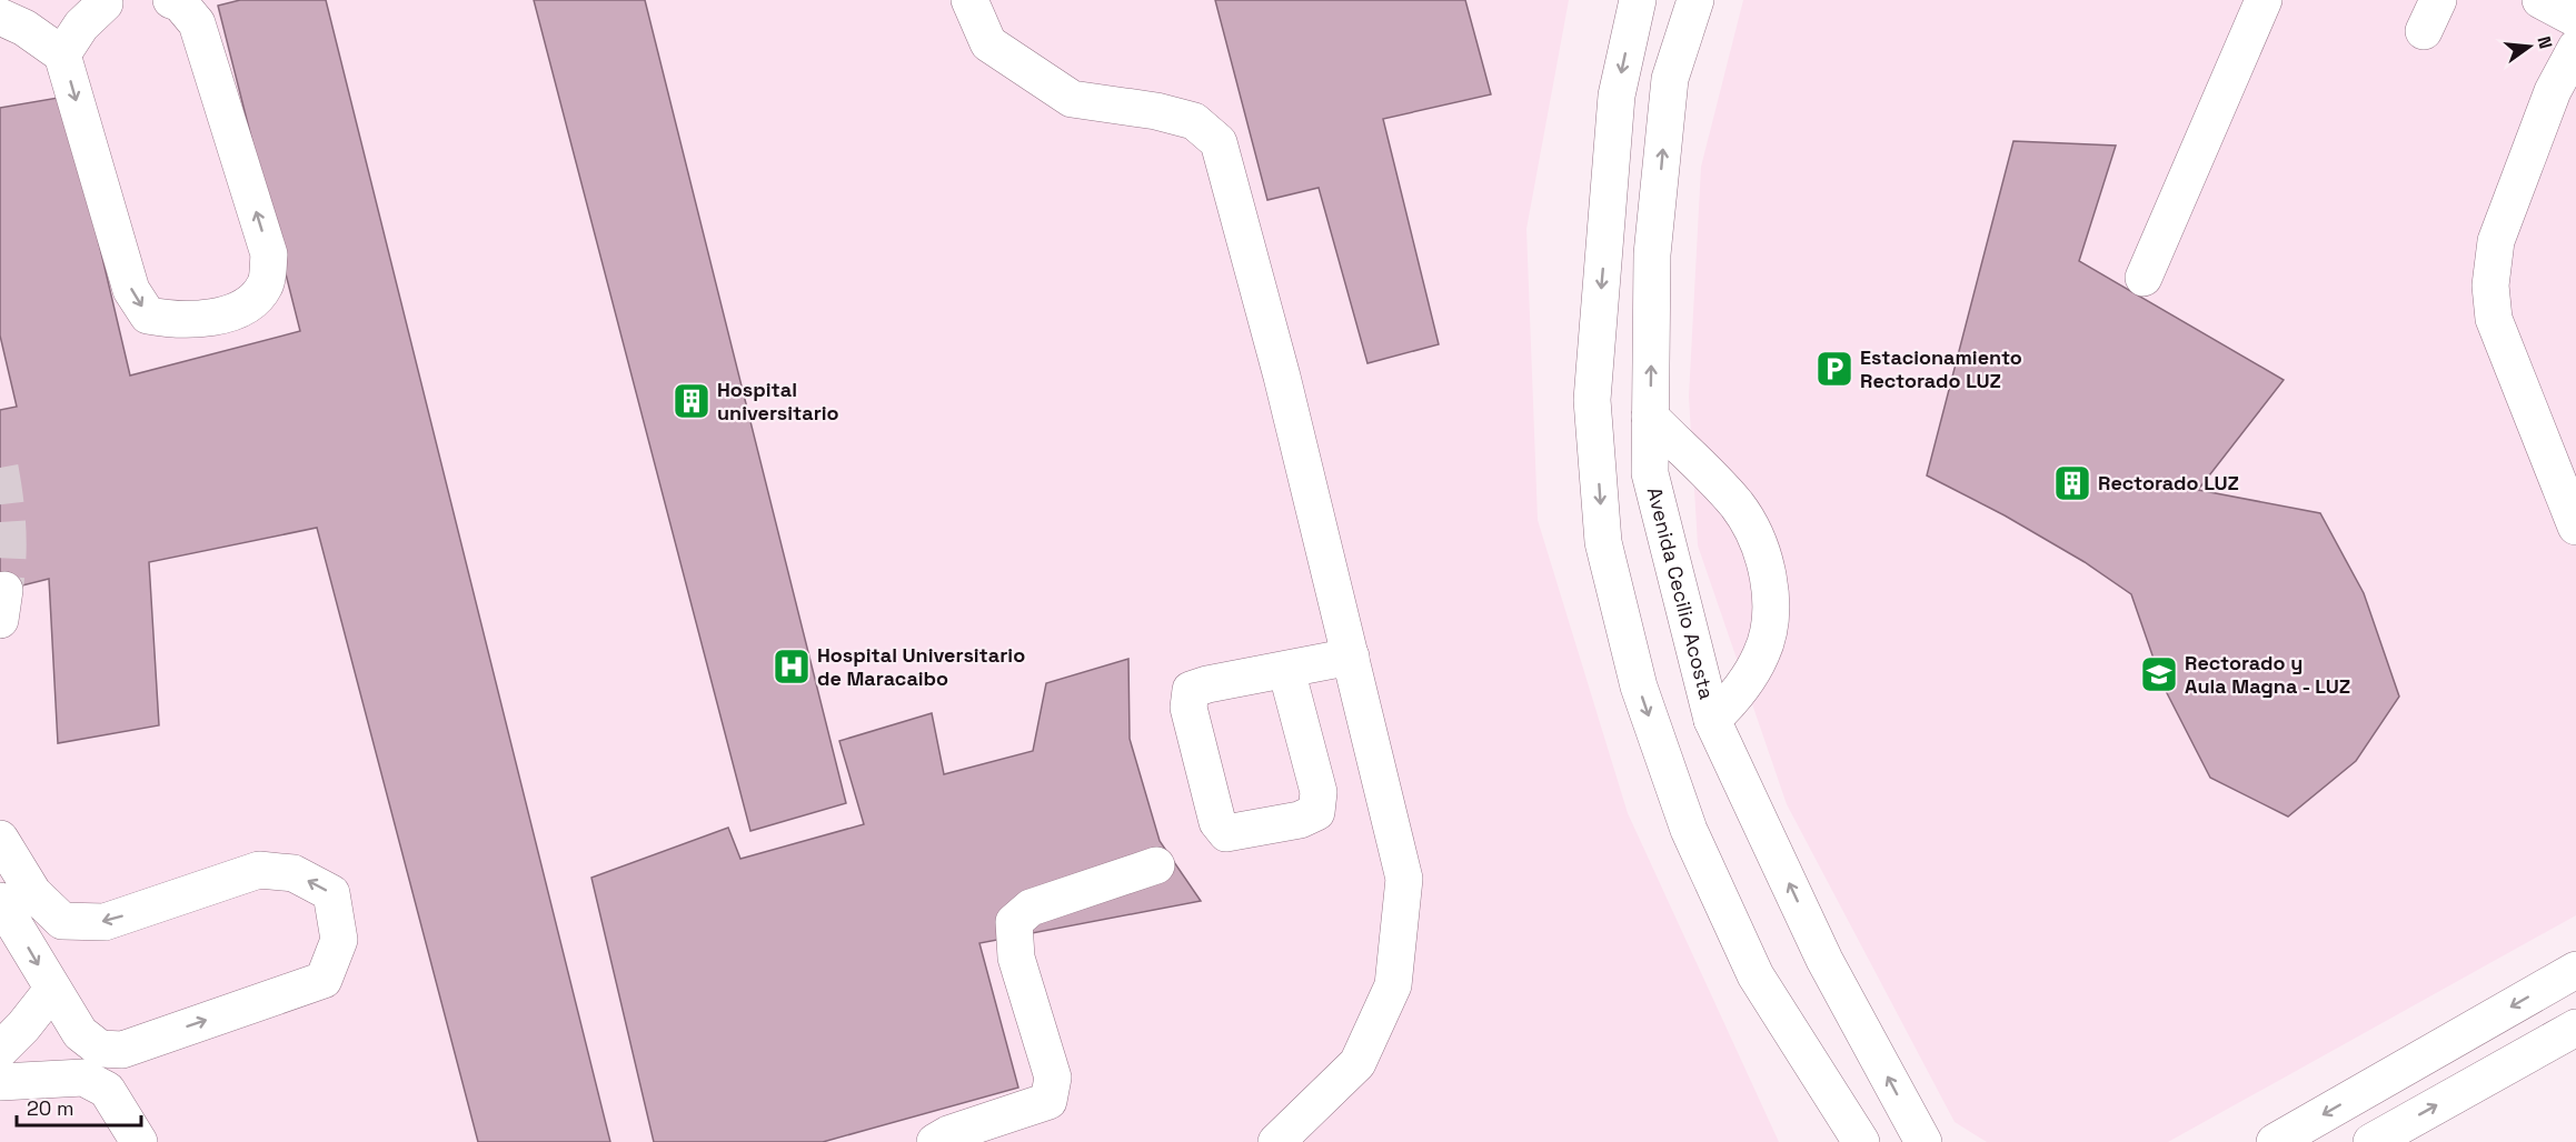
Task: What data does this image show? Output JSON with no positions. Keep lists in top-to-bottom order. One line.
{"streets":{"street":["Avenida Cecilio Acosta"]},"places":{"parking":["Estacionamiento Rectorado LUZ"],"building":["Hospital universitario","Rectorado LUZ"],"hospital":["Hospital Universitario de Maracaibo"],"school or university":["Rectorado y Aula Magna - LUZ"]},"scale_bar":"20 m","north":"right"}
